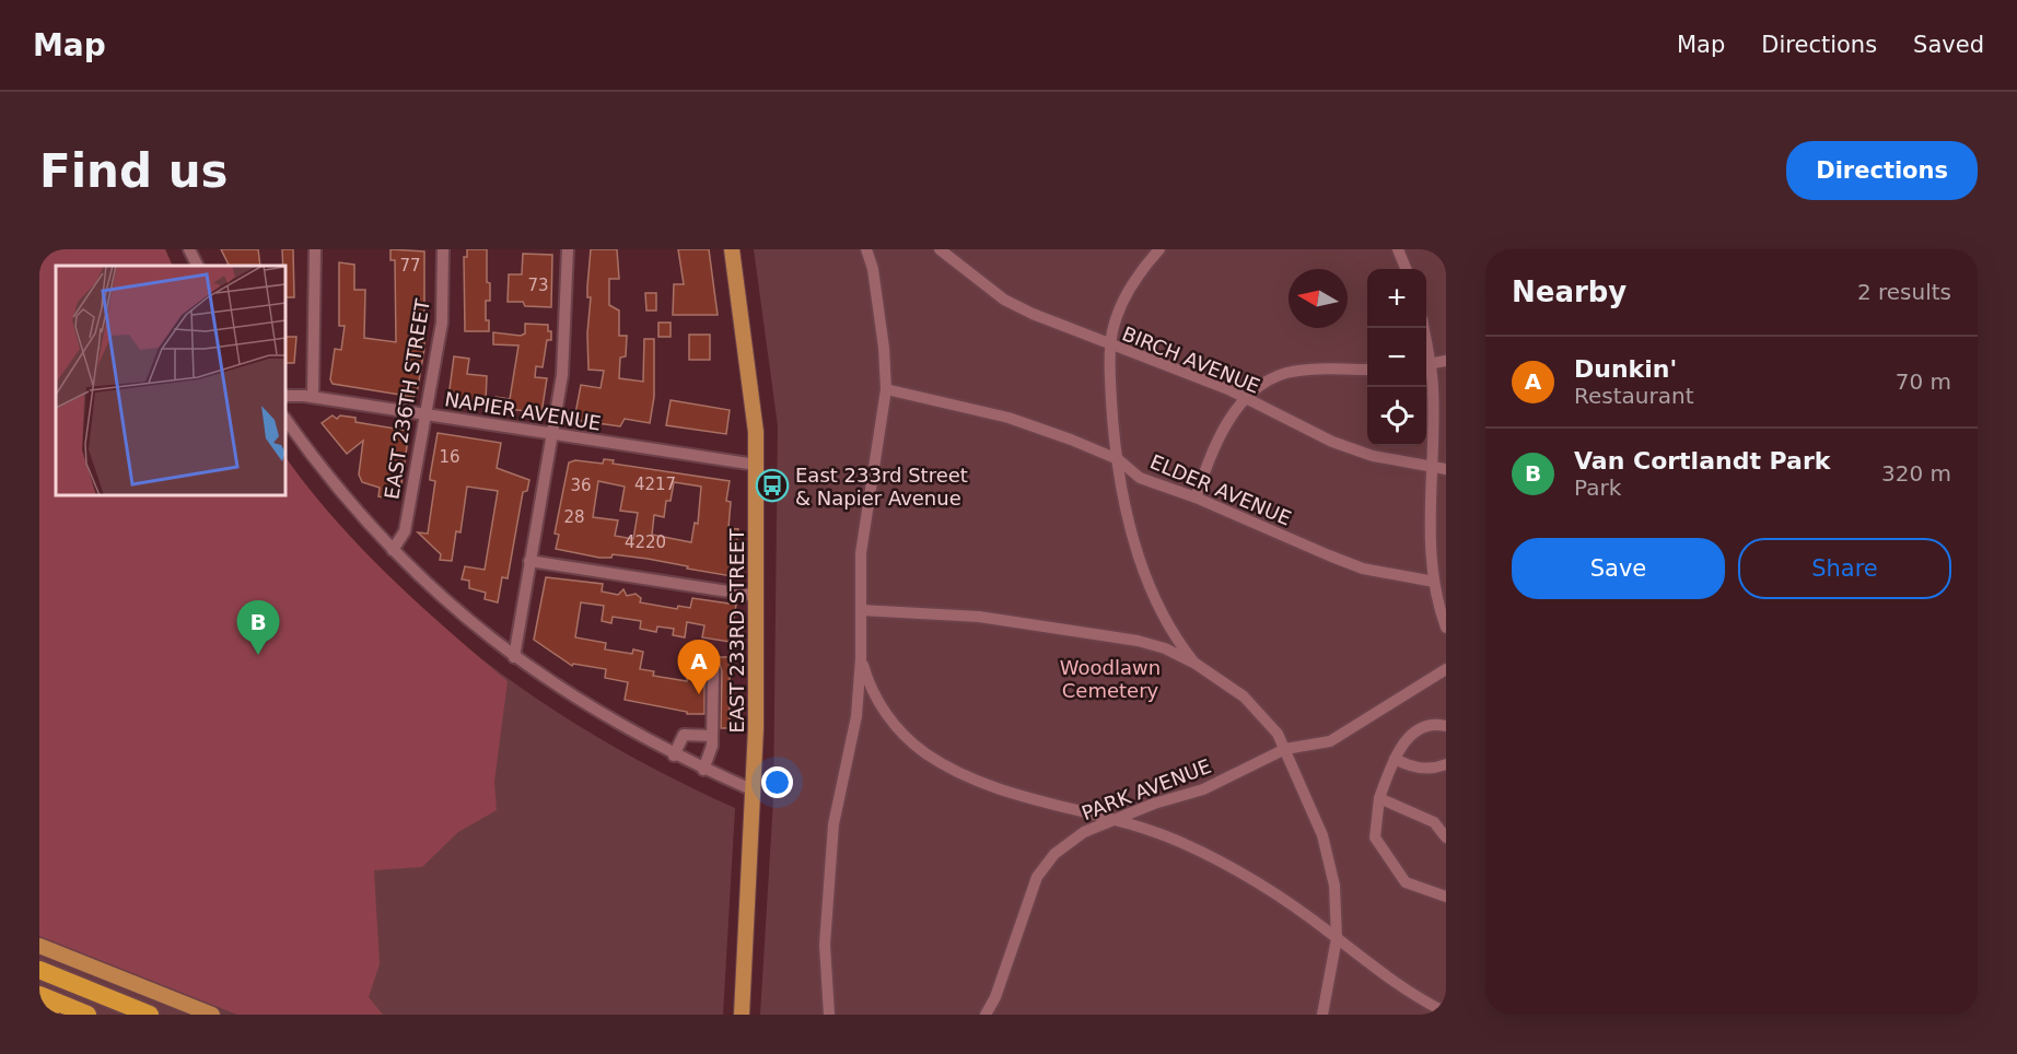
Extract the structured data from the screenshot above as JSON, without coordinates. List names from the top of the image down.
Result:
{
  "streets": {
    "main road": ["EAST 233RD STREET"],
    "street": [
      "BIRCH AVENUE",
      "EAST 236TH STREET",
      "NAPIER AVENUE",
      "ELDER AVENUE",
      "PARK AVENUE"
    ]
  },
  "crossings": [
    ["EAST 236TH STREET", "NAPIER AVENUE"],
    ["NAPIER AVENUE", "EAST 233RD STREET"]
  ],
  "parks": ["Woodlawn Cemetery"],
  "places": {
    "bus stop": ["East 233rd Street & Napier Avenue"]
  },
  "house_numbers": [
    "77",
    "73",
    "16",
    "4217",
    "36",
    "28",
    "4220"
  ],
  "north": "left",
  "page": {
    "header": "Map",
    "nav": ["Map", "Directions", "Saved"],
    "buttons": [
      "Directions",
      ["Save", "Share"]
    ],
    "title": "Find us",
    "heading": ["Nearby", "2 results"],
    "map_buttons": ["+", "−"],
    "list": [
      {
        "mark": "A",
        "name": "Dunkin'",
        "note": "Restaurant",
        "value": "70 m"
      },
      {
        "mark": "B",
        "name": "Van Cortlandt Park",
        "note": "Park",
        "value": "320 m"
      }
    ],
    "pins": ["B", "A"]
  }
}
